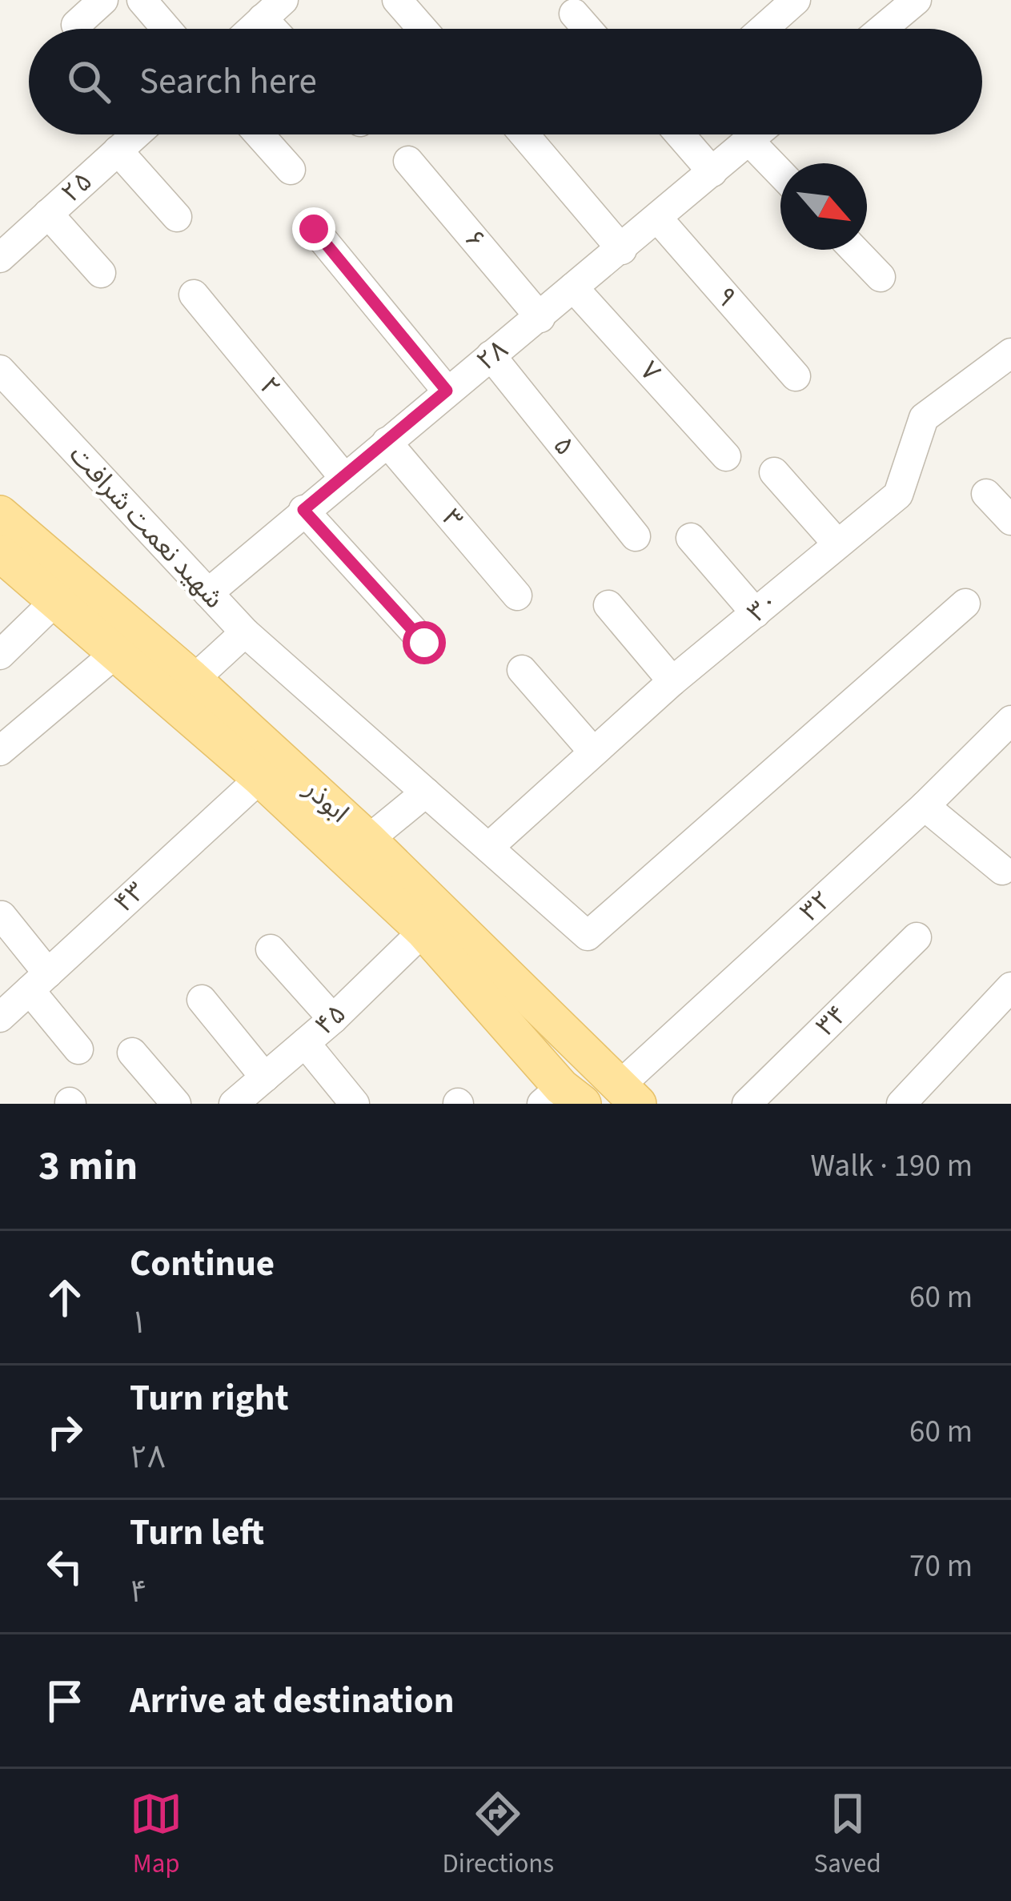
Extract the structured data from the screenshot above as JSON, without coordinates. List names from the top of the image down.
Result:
{
  "streets": {
    "main road": ["ابوذر"],
    "street": [
      "۲۵",
      "۶",
      "۹",
      "۲۸",
      "۷",
      "۲",
      "۵",
      "۳",
      "شهید نعمت شرافت",
      "۳۰",
      "۴۳",
      "۳۲",
      "۴۵",
      "۳۴"
    ]
  },
  "crossings": [
    ["۶", "۲۸"],
    ["۹", "۲۸"],
    ["۲۸", "۷"],
    ["۲۸", "۲"],
    ["۲۸", "۵"],
    ["۲۸", "۳"],
    ["۲۸", "شهید نعمت شرافت"],
    ["شهید نعمت شرافت", "ابوذر"],
    ["ابوذر", "۴۳"],
    ["ابوذر", "۳۲"],
    ["ابوذر", "۴۵"]
  ],
  "north": "bottom right",
  "page": {
    "search": "Search here",
    "heading": ["3 min", "Walk · 190 m"],
    "list": [
      ["Continue", "۱", "60 m"],
      ["Turn right", "۲۸", "60 m"],
      ["Turn left", "۴", "70 m"],
      "Arrive at destination"
    ],
    "nav": ["Map", "Directions", "Saved"]
  }
}
